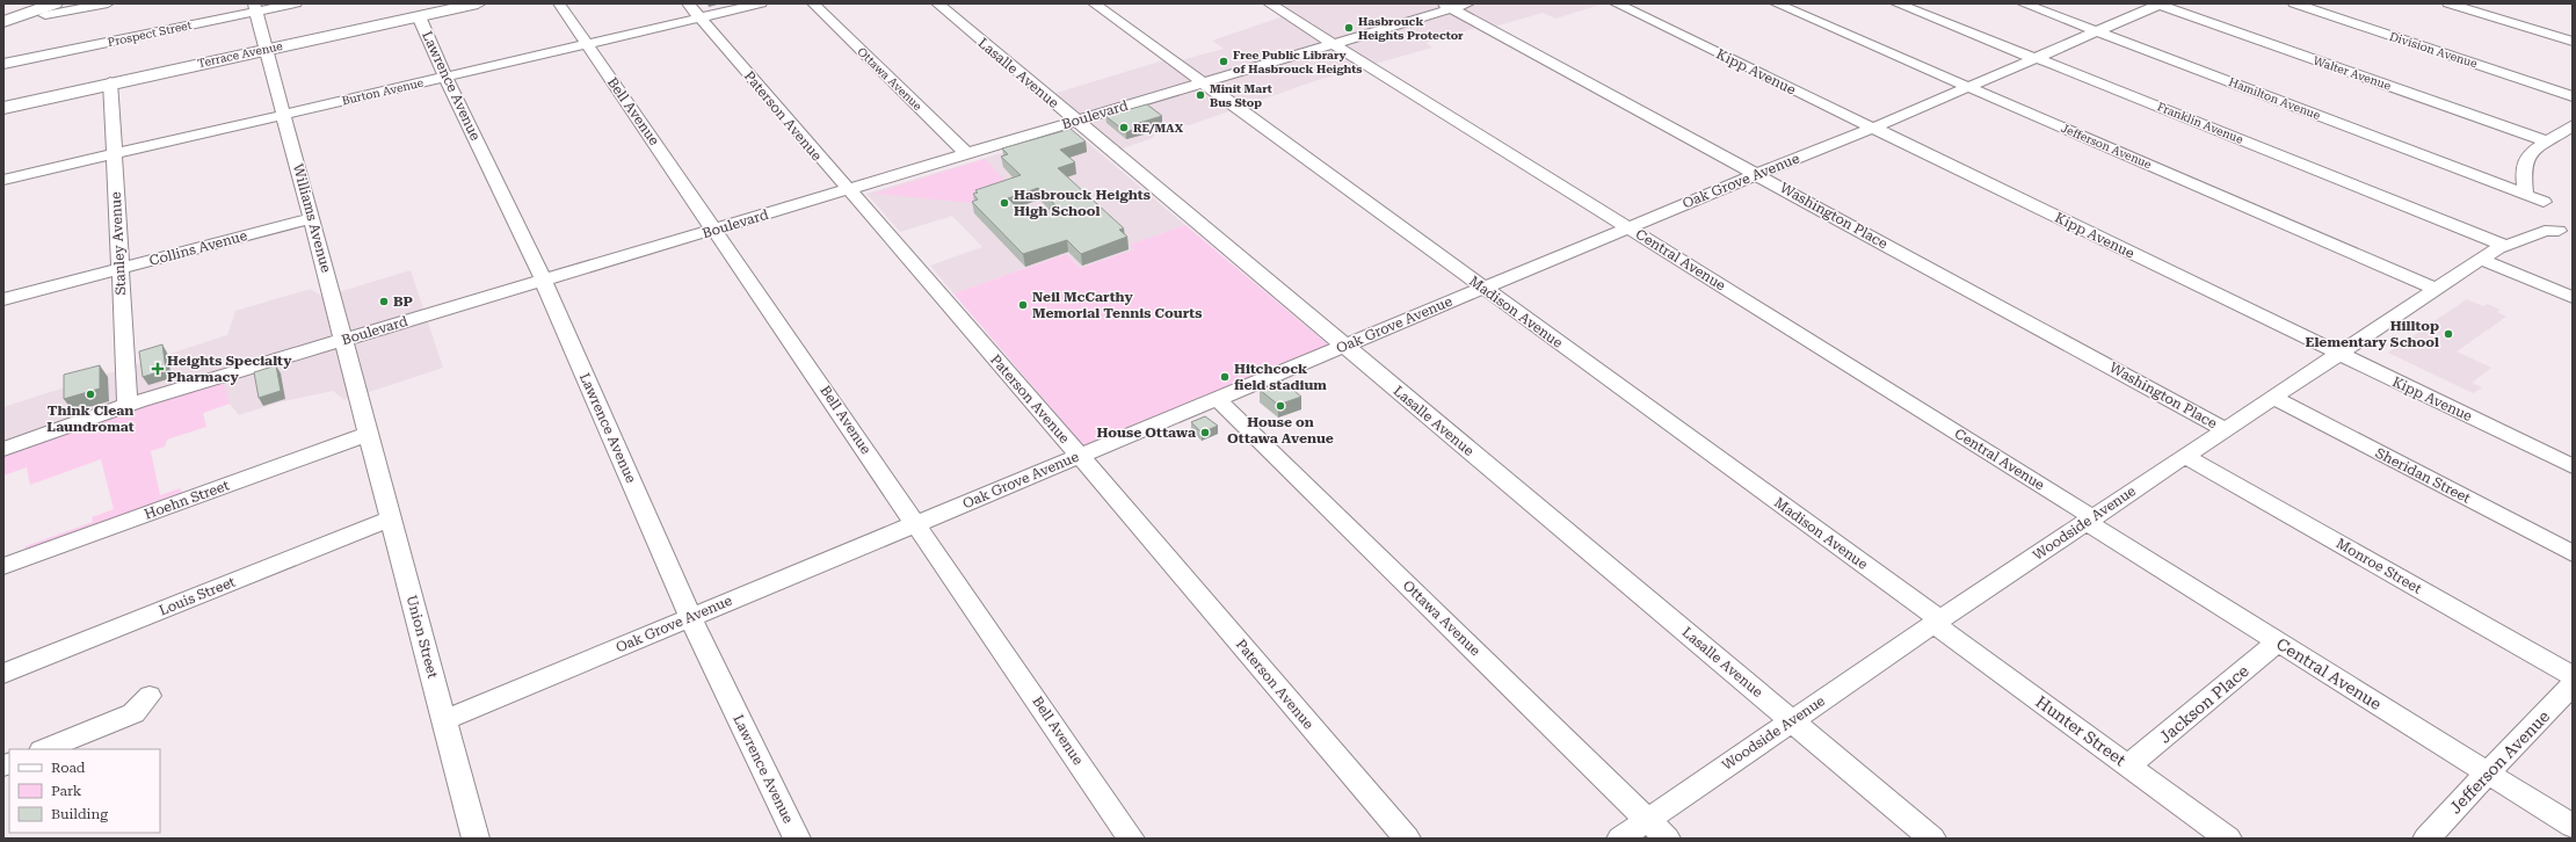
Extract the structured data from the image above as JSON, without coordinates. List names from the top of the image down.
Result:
{
  "streets": {
    "main road": ["Terrace Avenue"],
    "street": [
      "Prospect Street",
      "Division Avenue",
      "Kipp Avenue",
      "Lasalle Avenue",
      "Walter Avenue",
      "Ottawa Avenue",
      "Lawrence Avenue",
      "Burton Avenue",
      "Hamilton Avenue",
      "Bell Avenue",
      "Boulevard",
      "Paterson Avenue",
      "Franklin Avenue",
      "Jefferson Avenue",
      "Oak Grove Avenue",
      "Washington Place",
      "Williams Avenue",
      "Stanley Avenue",
      "Collins Avenue",
      "Central Avenue",
      "Madison Avenue",
      "Sheridan Street",
      "Hoehn Street",
      "Woodside Avenue",
      "Monroe Street",
      "Louis Street",
      "Union Street",
      "Jackson Place",
      "Hunter Street"
    ]
  },
  "crossings": [
    ["Prospect Street", "Williams Avenue"],
    ["Terrace Avenue", "Lawrence Avenue"],
    ["Terrace Avenue", "Williams Avenue"],
    ["Terrace Avenue", "Stanley Avenue"],
    ["Kipp Avenue", "Oak Grove Avenue"],
    ["Kipp Avenue", "Woodside Avenue"],
    ["Lasalle Avenue", "Boulevard"],
    ["Lasalle Avenue", "Oak Grove Avenue"],
    ["Lasalle Avenue", "Woodside Avenue"],
    ["Walter Avenue", "Oak Grove Avenue"],
    ["Ottawa Avenue", "Boulevard"],
    ["Ottawa Avenue", "Oak Grove Avenue"],
    ["Ottawa Avenue", "Woodside Avenue"],
    ["Lawrence Avenue", "Burton Avenue"],
    ["Lawrence Avenue", "Boulevard"],
    ["Lawrence Avenue", "Oak Grove Avenue"],
    ["Burton Avenue", "Bell Avenue"],
    ["Burton Avenue", "Paterson Avenue"],
    ["Burton Avenue", "Williams Avenue"],
    ["Burton Avenue", "Stanley Avenue"],
    ["Hamilton Avenue", "Oak Grove Avenue"],
    ["Bell Avenue", "Boulevard"],
    ["Bell Avenue", "Oak Grove Avenue"],
    ["Boulevard", "Paterson Avenue"],
    ["Boulevard", "Washington Place"],
    ["Boulevard", "Williams Avenue"],
    ["Boulevard", "Stanley Avenue"],
    ["Boulevard", "Central Avenue"],
    ["Boulevard", "Madison Avenue"],
    ["Paterson Avenue", "Oak Grove Avenue"],
    ["Franklin Avenue", "Oak Grove Avenue"],
    ["Franklin Avenue", "Woodside Avenue"],
    ["Jefferson Avenue", "Oak Grove Avenue"],
    ["Jefferson Avenue", "Central Avenue"],
    ["Jefferson Avenue", "Woodside Avenue"],
    ["Oak Grove Avenue", "Washington Place"],
    ["Oak Grove Avenue", "Central Avenue"],
    ["Oak Grove Avenue", "Madison Avenue"],
    ["Oak Grove Avenue", "Union Street"],
    ["Washington Place", "Woodside Avenue"],
    ["Williams Avenue", "Collins Avenue"],
    ["Williams Avenue", "Hoehn Street"],
    ["Williams Avenue", "Union Street"],
    ["Stanley Avenue", "Collins Avenue"],
    ["Central Avenue", "Woodside Avenue"],
    ["Central Avenue", "Jackson Place"],
    ["Madison Avenue", "Woodside Avenue"],
    ["Madison Avenue", "Hunter Street"],
    ["Sheridan Street", "Woodside Avenue"],
    ["Hoehn Street", "Union Street"],
    ["Woodside Avenue", "Monroe Street"],
    ["Woodside Avenue", "Hunter Street"],
    ["Louis Street", "Union Street"],
    ["Jackson Place", "Hunter Street"]
  ],
  "places": {
    "other": [
      "Hasbrouck Heights Protector",
      "Free Public Library of Hasbrouck Heights",
      "Minit Mart Bus Stop",
      "RE/MAX",
      "Hasbrouck Heights High School",
      "BP",
      "Neil McCarthy Memorial Tennis Courts",
      "Hilltop Elementary School",
      "Hitchcock field stadium",
      "Think Clean Laundromat",
      "House on Ottawa Avenue",
      "House Ottawa"
    ],
    "health": ["Heights Specialty Pharmacy"]
  },
  "legend": ["Road", "Park", "Building"]
}
